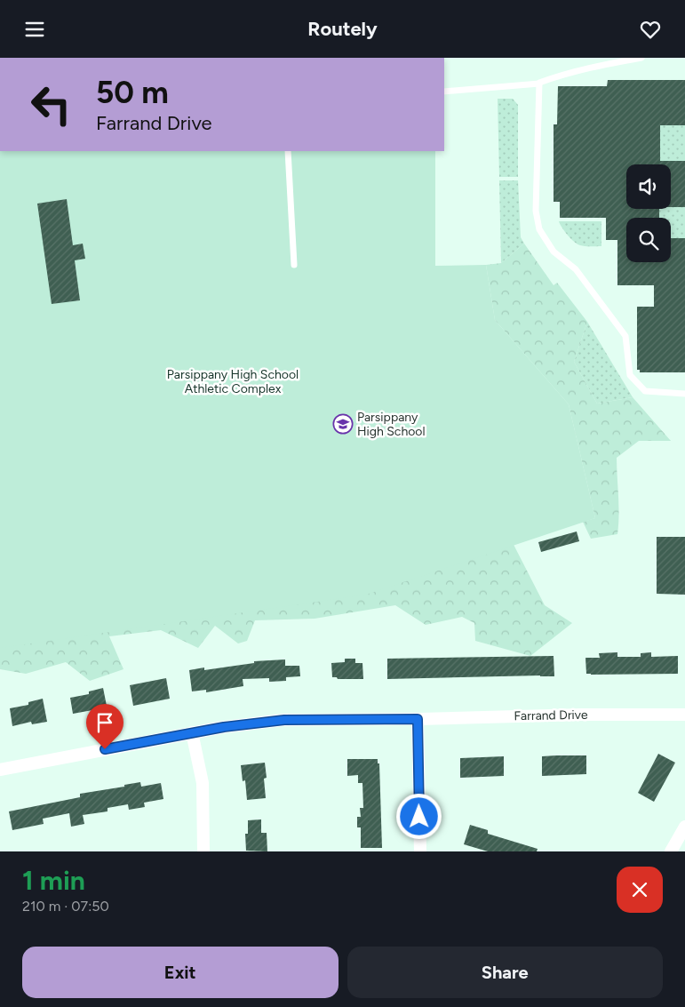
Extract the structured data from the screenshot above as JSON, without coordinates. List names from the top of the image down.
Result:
{
  "streets": {
    "street": ["Farrand Drive"]
  },
  "parks": ["Parsippany High School Athletic Complex"],
  "places": {
    "school or university": ["Parsippany High School"]
  },
  "page": {
    "header": "Routely",
    "turn": ["50 m", "Farrand Drive"],
    "heading": ["1 min", "210 m · 07:50"],
    "buttons": ["Exit", "Share"]
  }
}
